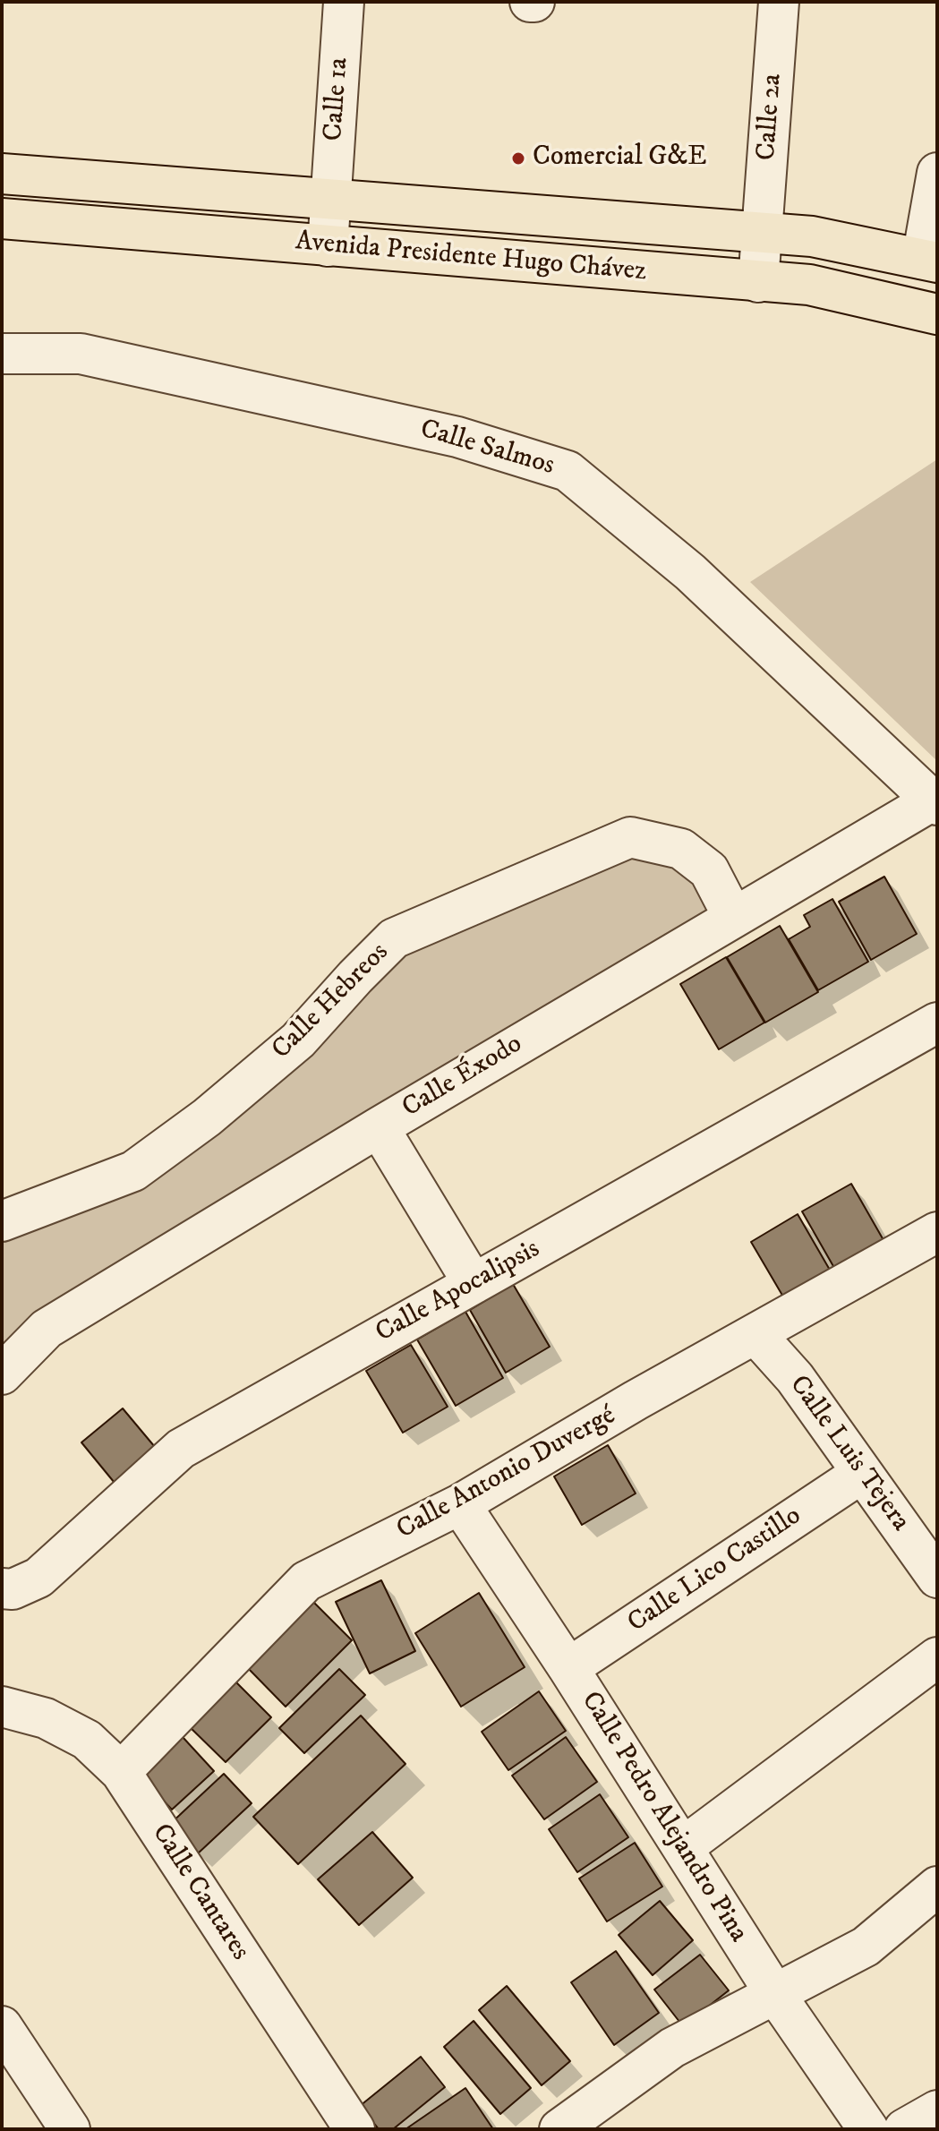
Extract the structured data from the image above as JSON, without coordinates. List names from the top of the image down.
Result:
{
  "streets": {
    "main road": ["Avenida Presidente Hugo Chávez"],
    "street": [
      "Calle 1a",
      "Calle 2a",
      "Calle Salmos",
      "Calle Hebreos",
      "Calle Éxodo",
      "Calle Apocalipsis",
      "Calle Luis Tejera",
      "Calle Antonio Duvergé",
      "Calle Lico Castillo",
      "Calle Pedro Alejandro Pina",
      "Calle Cantares"
    ]
  },
  "crossings": [
    ["Calle 1a", "Avenida Presidente Hugo Chávez"],
    ["Calle 2a", "Avenida Presidente Hugo Chávez"],
    ["Calle Salmos", "Calle Éxodo"],
    ["Calle Hebreos", "Calle Éxodo"],
    ["Calle Luis Tejera", "Calle Antonio Duvergé"],
    ["Calle Luis Tejera", "Calle Lico Castillo"],
    ["Calle Antonio Duvergé", "Calle Pedro Alejandro Pina"],
    ["Calle Antonio Duvergé", "Calle Cantares"],
    ["Calle Lico Castillo", "Calle Pedro Alejandro Pina"]
  ],
  "places": ["Comercial G&E"]
}
